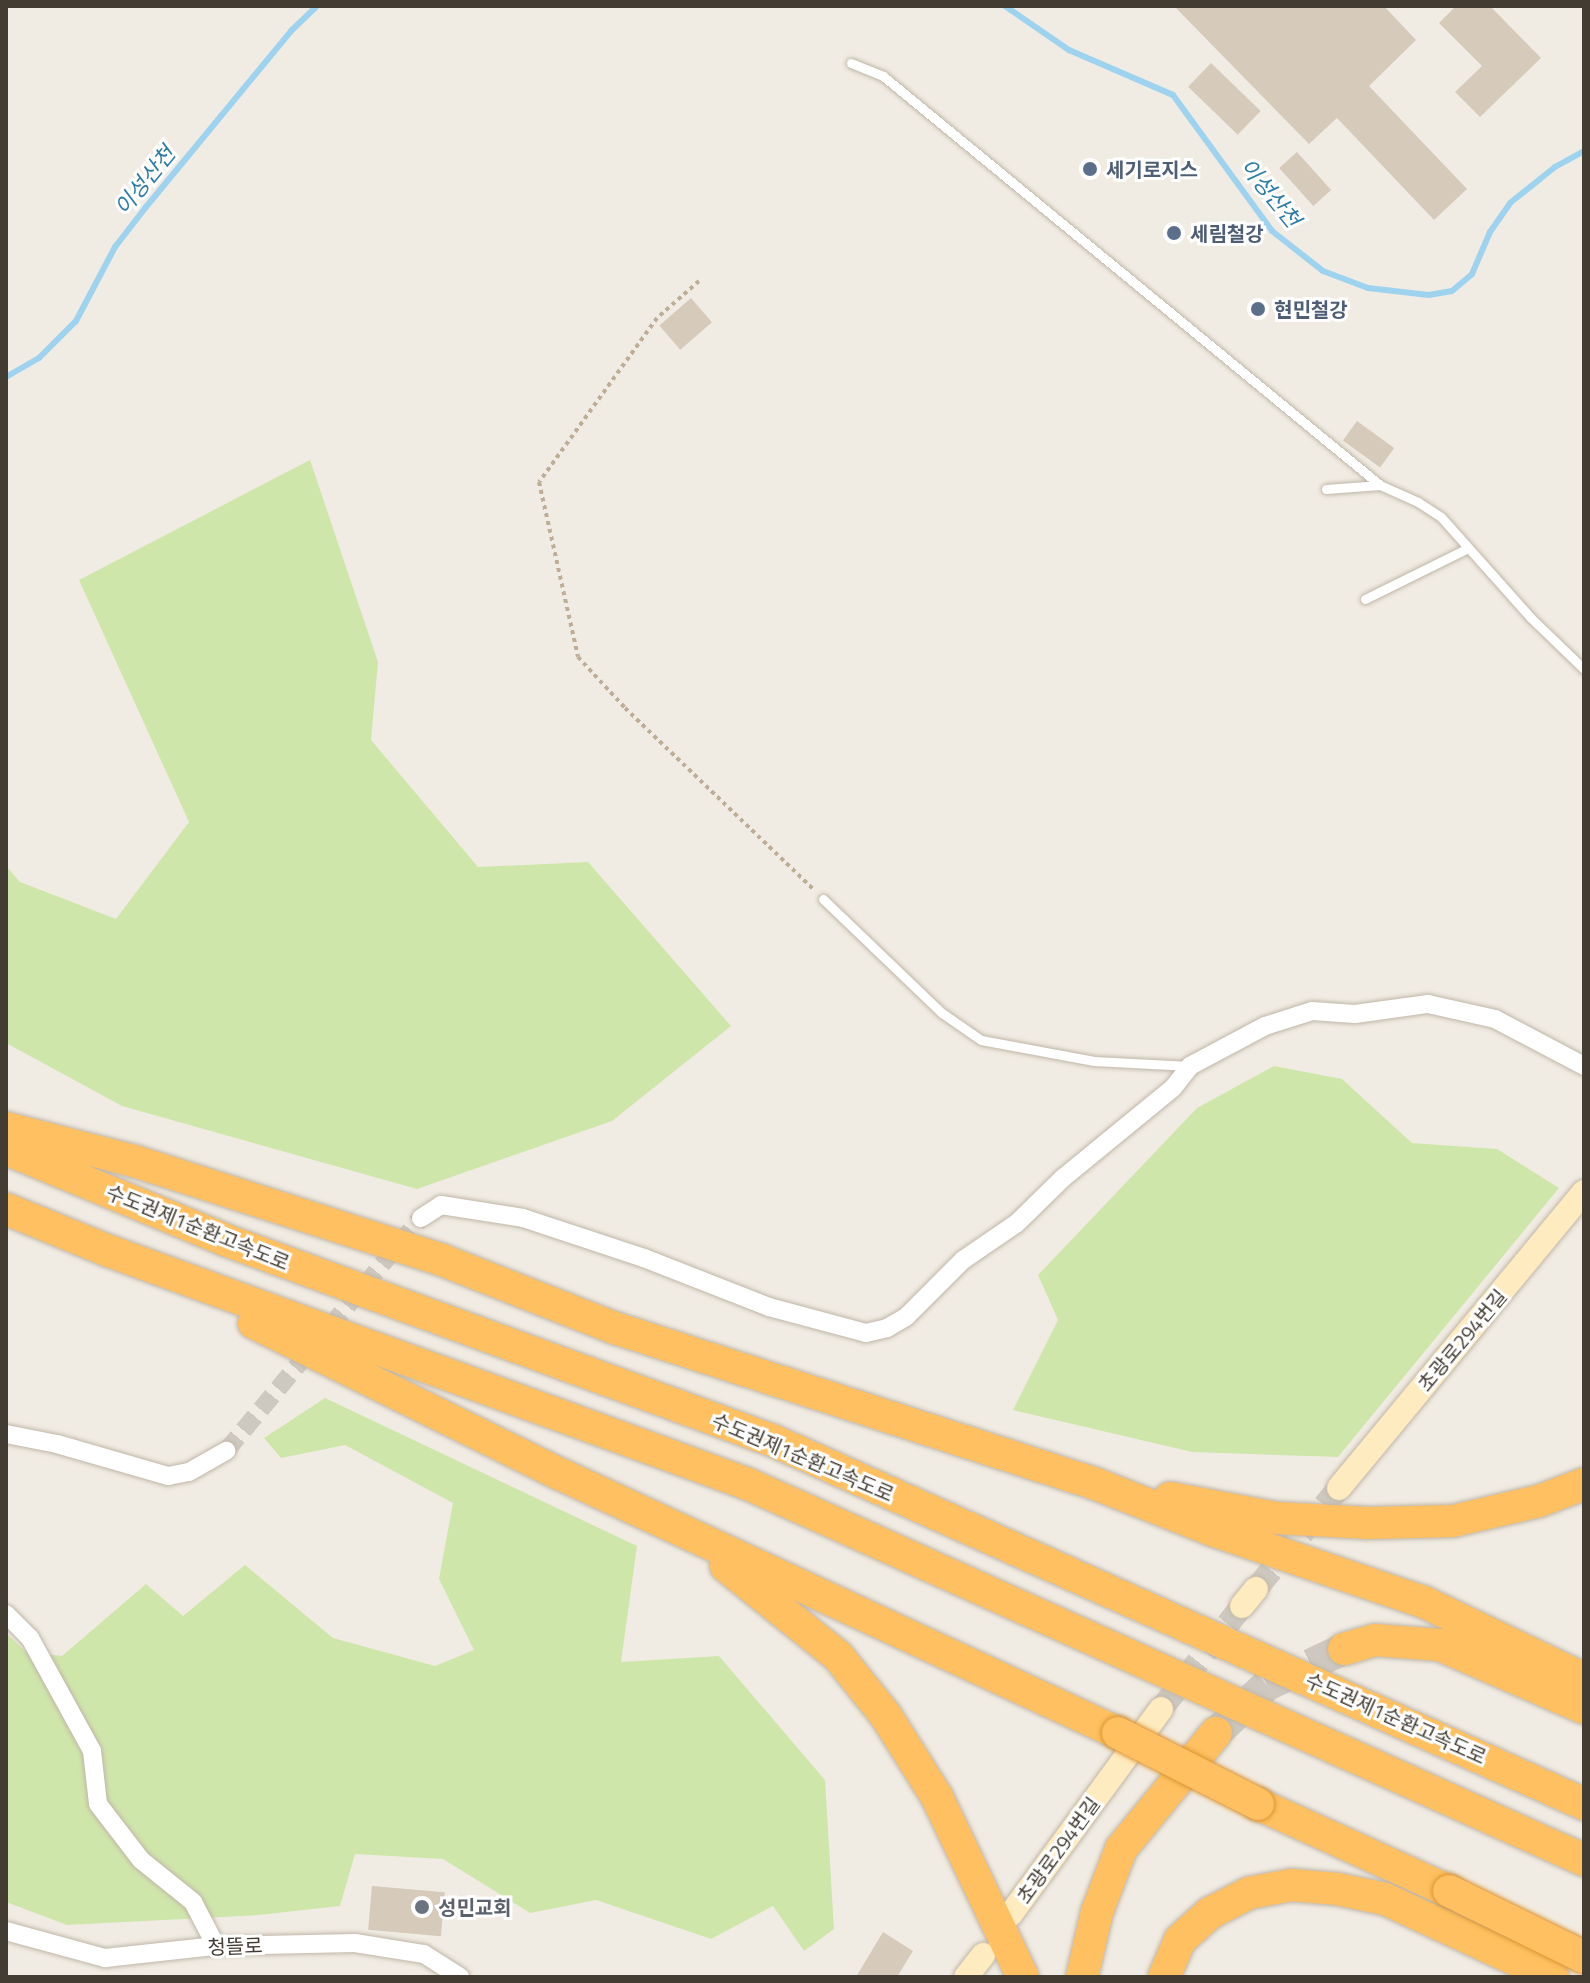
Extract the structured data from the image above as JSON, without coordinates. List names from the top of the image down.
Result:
{
  "streets": {
    "highway": ["수도권제1순환고속도로"],
    "street": ["초광로294번길", "청뜰로"]
  },
  "water": ["이성산천"],
  "places": [
    "세기로지스",
    "세림철강",
    "현민철강",
    "성민교회"
  ]
}
